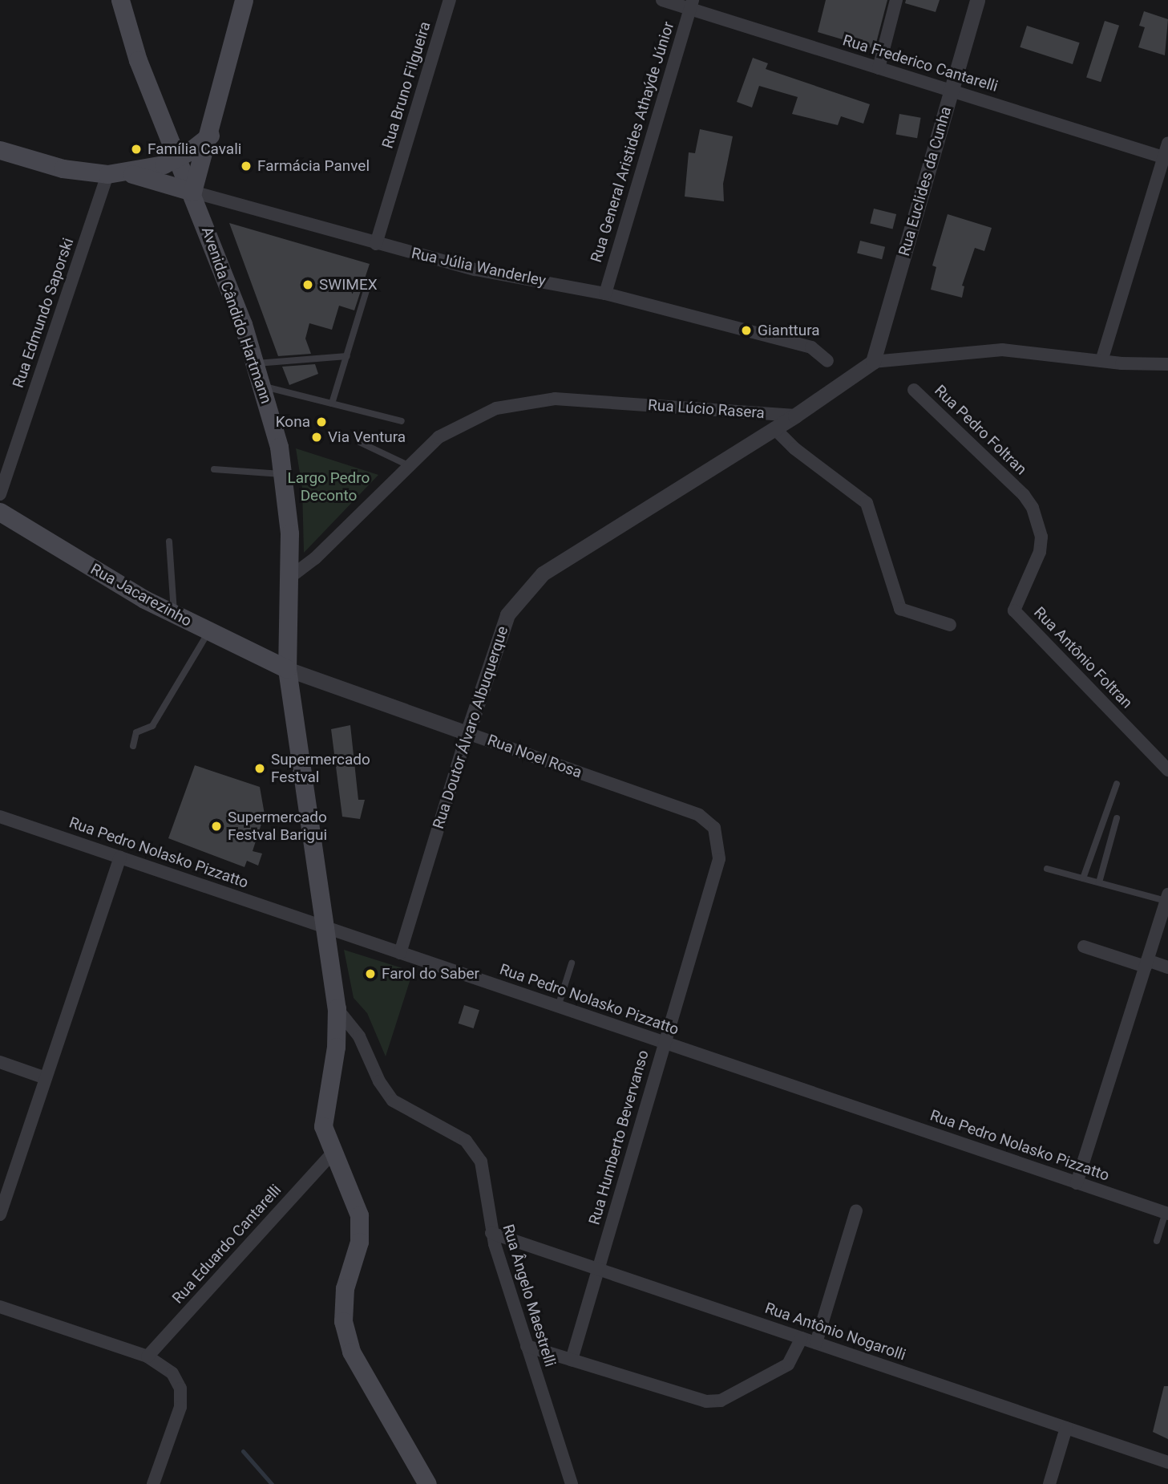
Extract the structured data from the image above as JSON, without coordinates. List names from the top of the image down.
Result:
{
  "streets": {
    "main road": ["Rua Júlia Wanderley", "Avenida Cândido Hartmann", "Rua Jacarezinho"],
    "street": [
      "Rua Frederico Cantarelli",
      "Rua Bruno Filgueira",
      "Rua General Aristides Athaýde Júnior",
      "Rua Euclides da Cunha",
      "Rua Edmundo Saporski",
      "Rua Lúcio Rasera",
      "Rua Pedro Foltran",
      "Rua Antônio Foltran",
      "Rua Doutor Álvaro Albuquerque",
      "Rua Noel Rosa",
      "Rua Pedro Nolasko Pizzatto",
      "Rua Humberto Bevervanso",
      "Rua Eduardo Cantarelli",
      "Rua Ângelo Maestrelli",
      "Rua Antônio Nogarolli"
    ]
  },
  "crossings": [
    ["Rua Frederico Cantarelli", "Rua General Aristides Athaýde Júnior"],
    ["Rua Frederico Cantarelli", "Rua Euclides da Cunha"],
    ["Rua Bruno Filgueira", "Rua Júlia Wanderley"],
    ["Rua General Aristides Athaýde Júnior", "Rua Júlia Wanderley"],
    ["Rua Júlia Wanderley", "Rua Edmundo Saporski"],
    ["Rua Júlia Wanderley", "Avenida Cândido Hartmann"],
    ["Avenida Cândido Hartmann", "Rua Lúcio Rasera"],
    ["Avenida Cândido Hartmann", "Rua Jacarezinho"],
    ["Avenida Cândido Hartmann", "Rua Noel Rosa"],
    ["Avenida Cândido Hartmann", "Rua Pedro Nolasko Pizzatto"],
    ["Avenida Cândido Hartmann", "Rua Eduardo Cantarelli"],
    ["Avenida Cândido Hartmann", "Rua Ângelo Maestrelli"],
    ["Rua Lúcio Rasera", "Rua Doutor Álvaro Albuquerque"],
    ["Rua Pedro Foltran", "Rua Antônio Foltran"],
    ["Rua Jacarezinho", "Rua Noel Rosa"],
    ["Rua Doutor Álvaro Albuquerque", "Rua Noel Rosa"],
    ["Rua Doutor Álvaro Albuquerque", "Rua Pedro Nolasko Pizzatto"],
    ["Rua Noel Rosa", "Rua Humberto Bevervanso"],
    ["Rua Pedro Nolasko Pizzatto", "Rua Humberto Bevervanso"],
    ["Rua Humberto Bevervanso", "Rua Antônio Nogarolli"],
    ["Rua Ângelo Maestrelli", "Rua Antônio Nogarolli"]
  ],
  "parks": ["Largo Pedro Deconto"],
  "places": [
    "Família Cavali",
    "Farmácia Panvel",
    "SWIMEX",
    "Gianttura",
    "Kona",
    "Via Ventura",
    "Supermercado Festval",
    "Supermercado Festval Barigui",
    "Farol do Saber"
  ]
}
